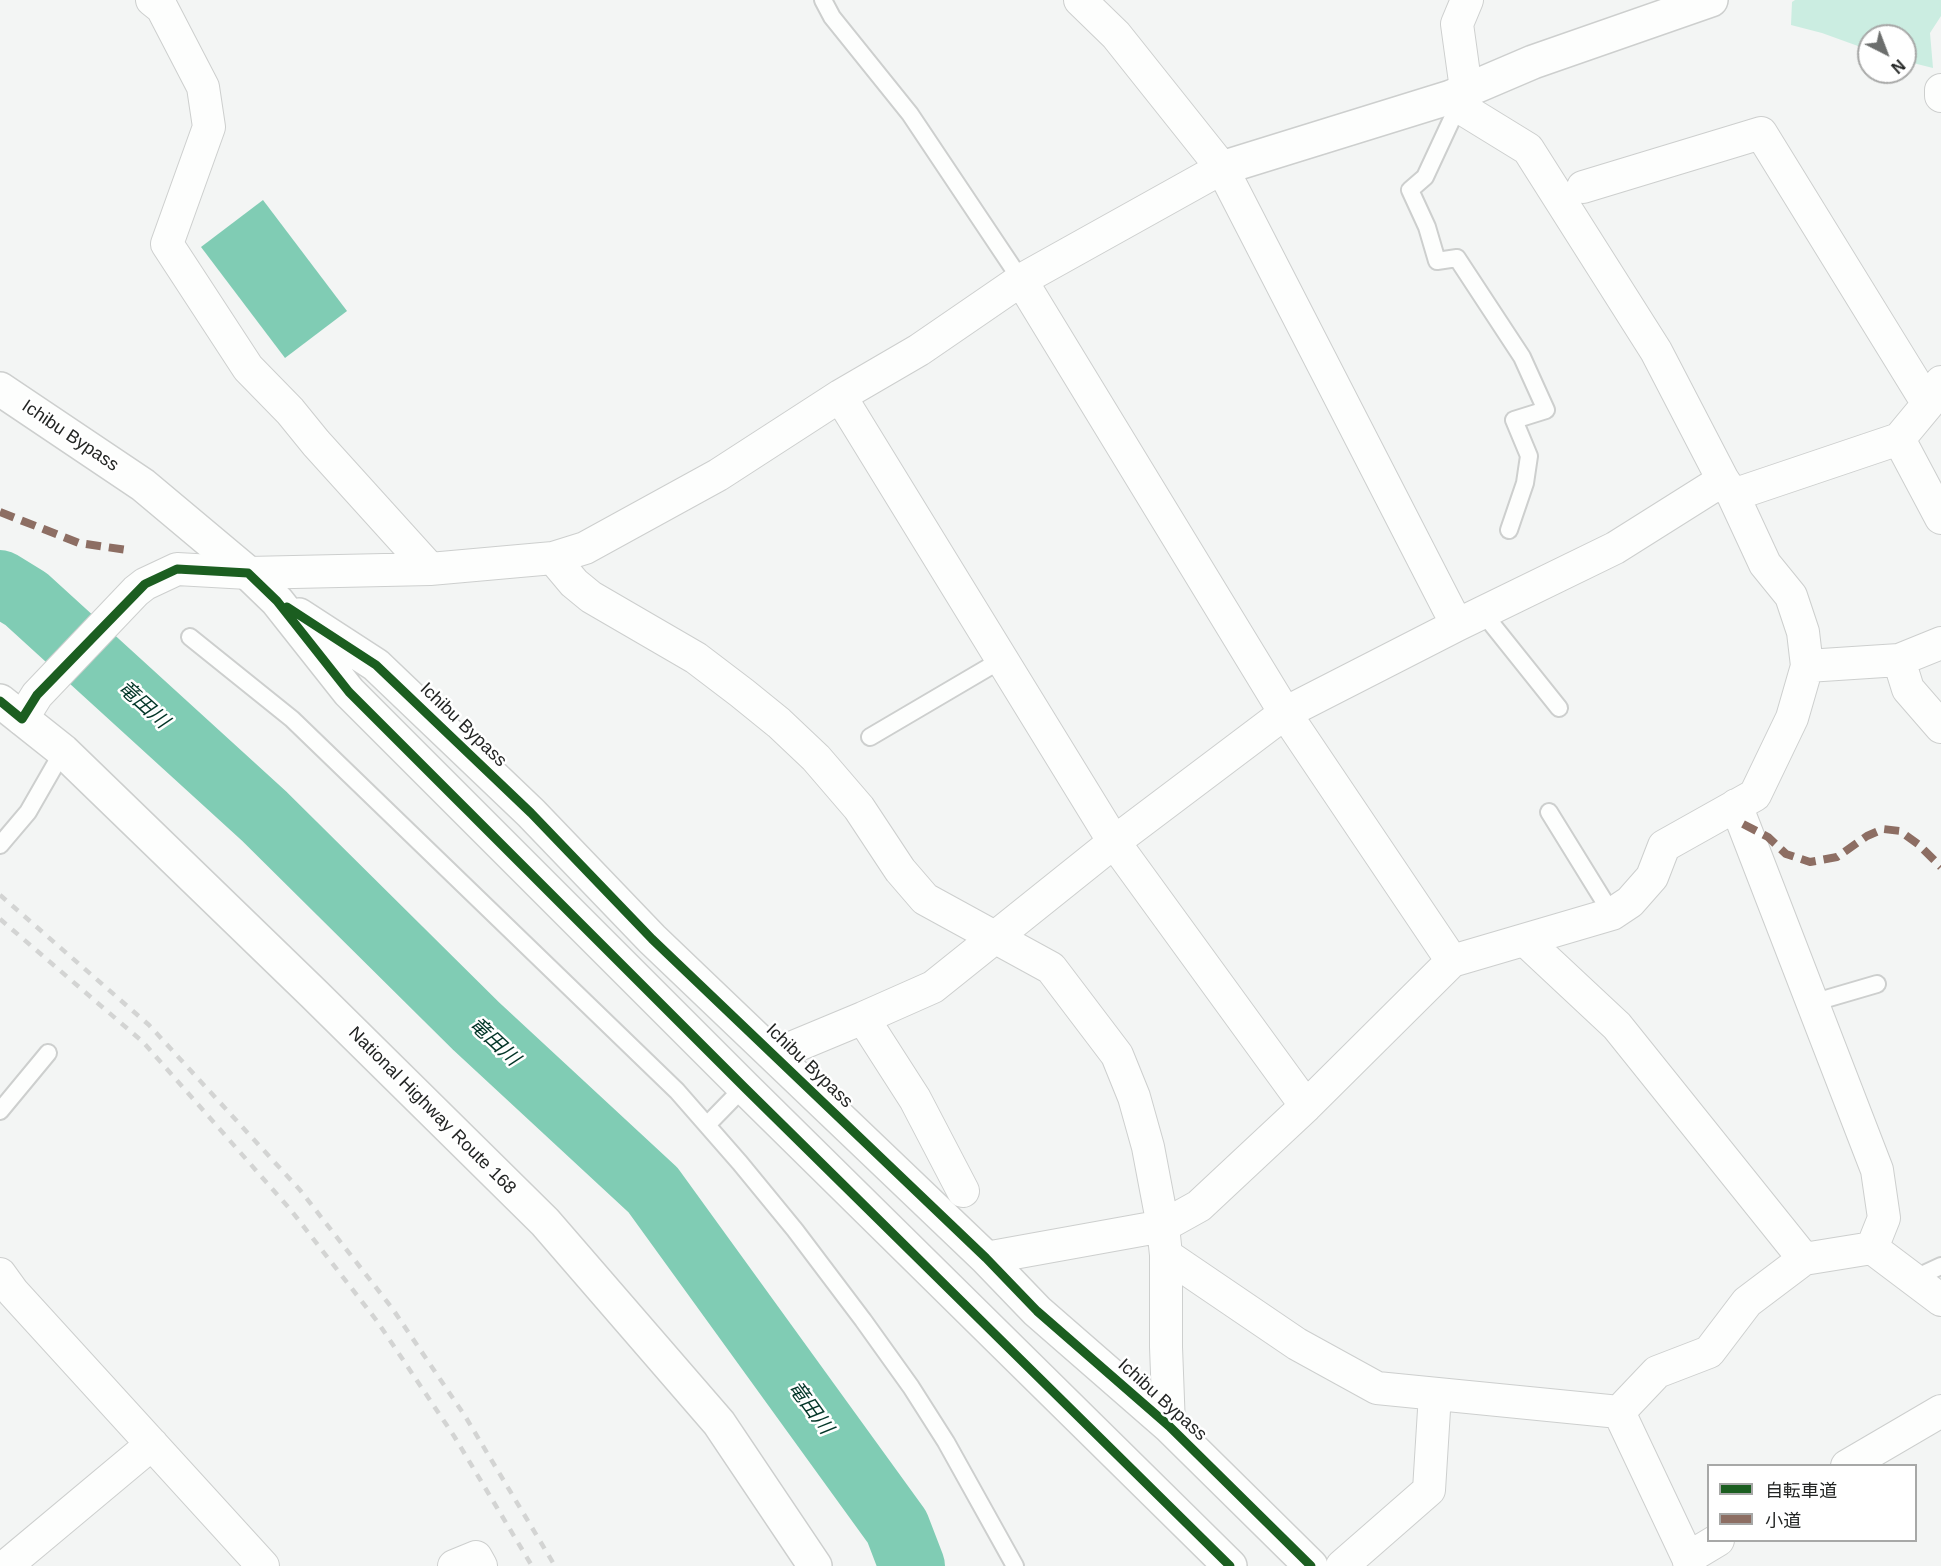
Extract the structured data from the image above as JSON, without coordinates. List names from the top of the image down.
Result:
{
  "streets": {
    "main road": ["Ichibu Bypass", "National Highway Route 168"]
  },
  "water": ["竜田川"],
  "legend": ["自転車道", "小道"],
  "north": "bottom right"
}
